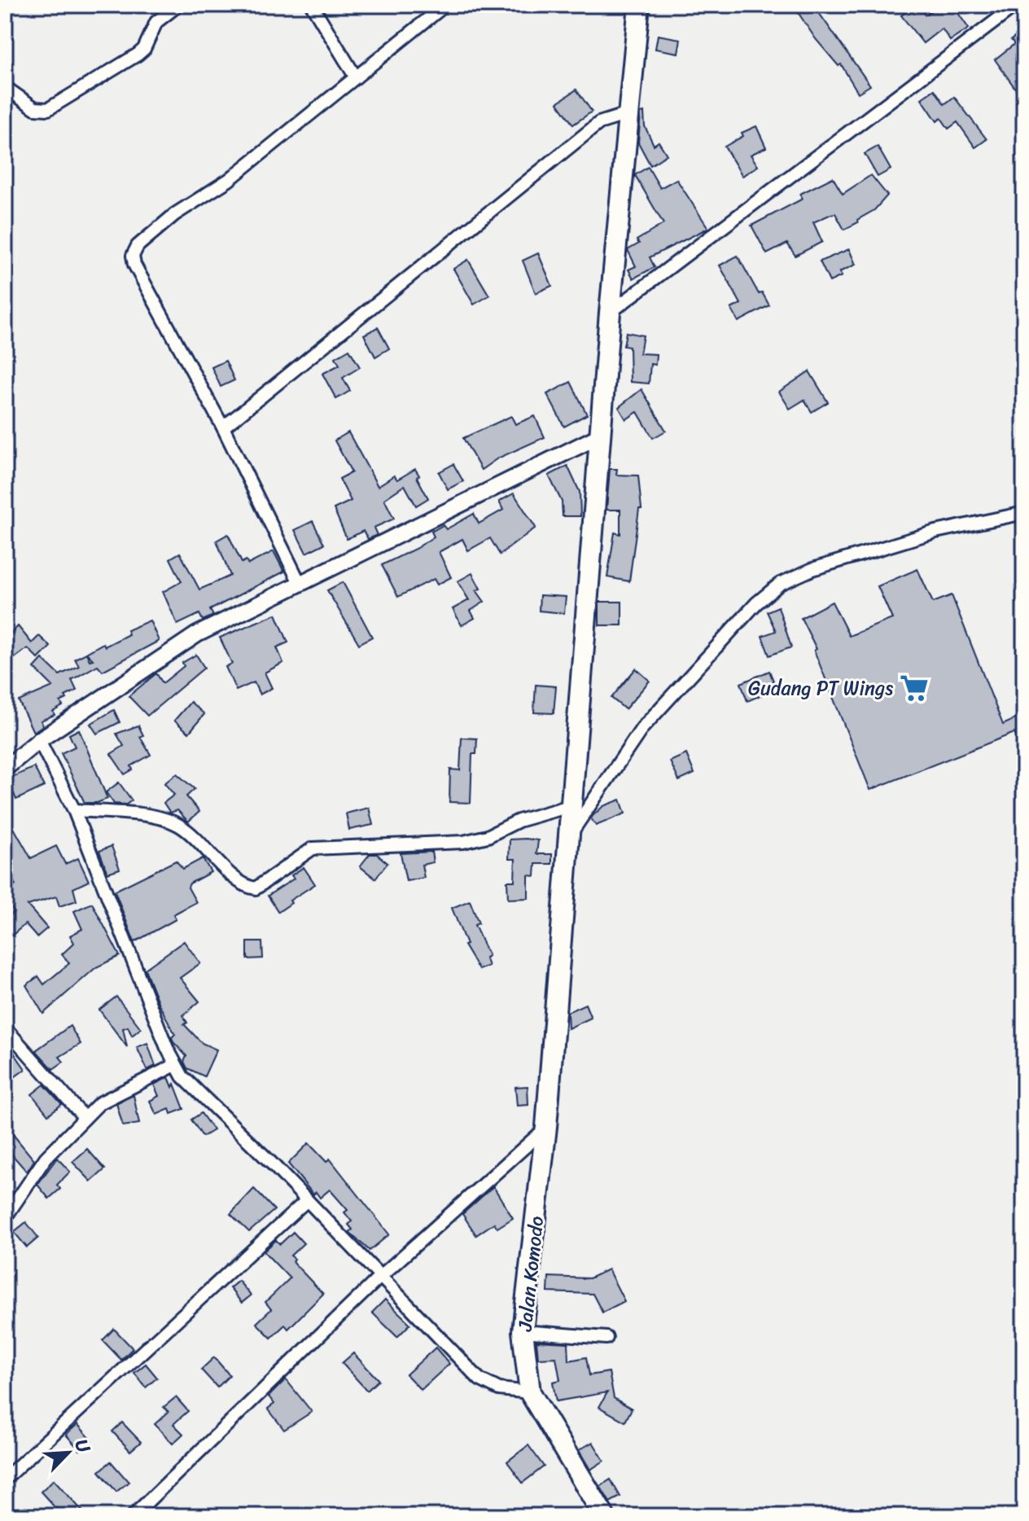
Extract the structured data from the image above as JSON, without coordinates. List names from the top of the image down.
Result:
{
  "streets": {
    "highway": ["Jalan Komodo"]
  },
  "places": {
    "supermarket": ["Gudang PT Wings"]
  },
  "north": "top right"
}
